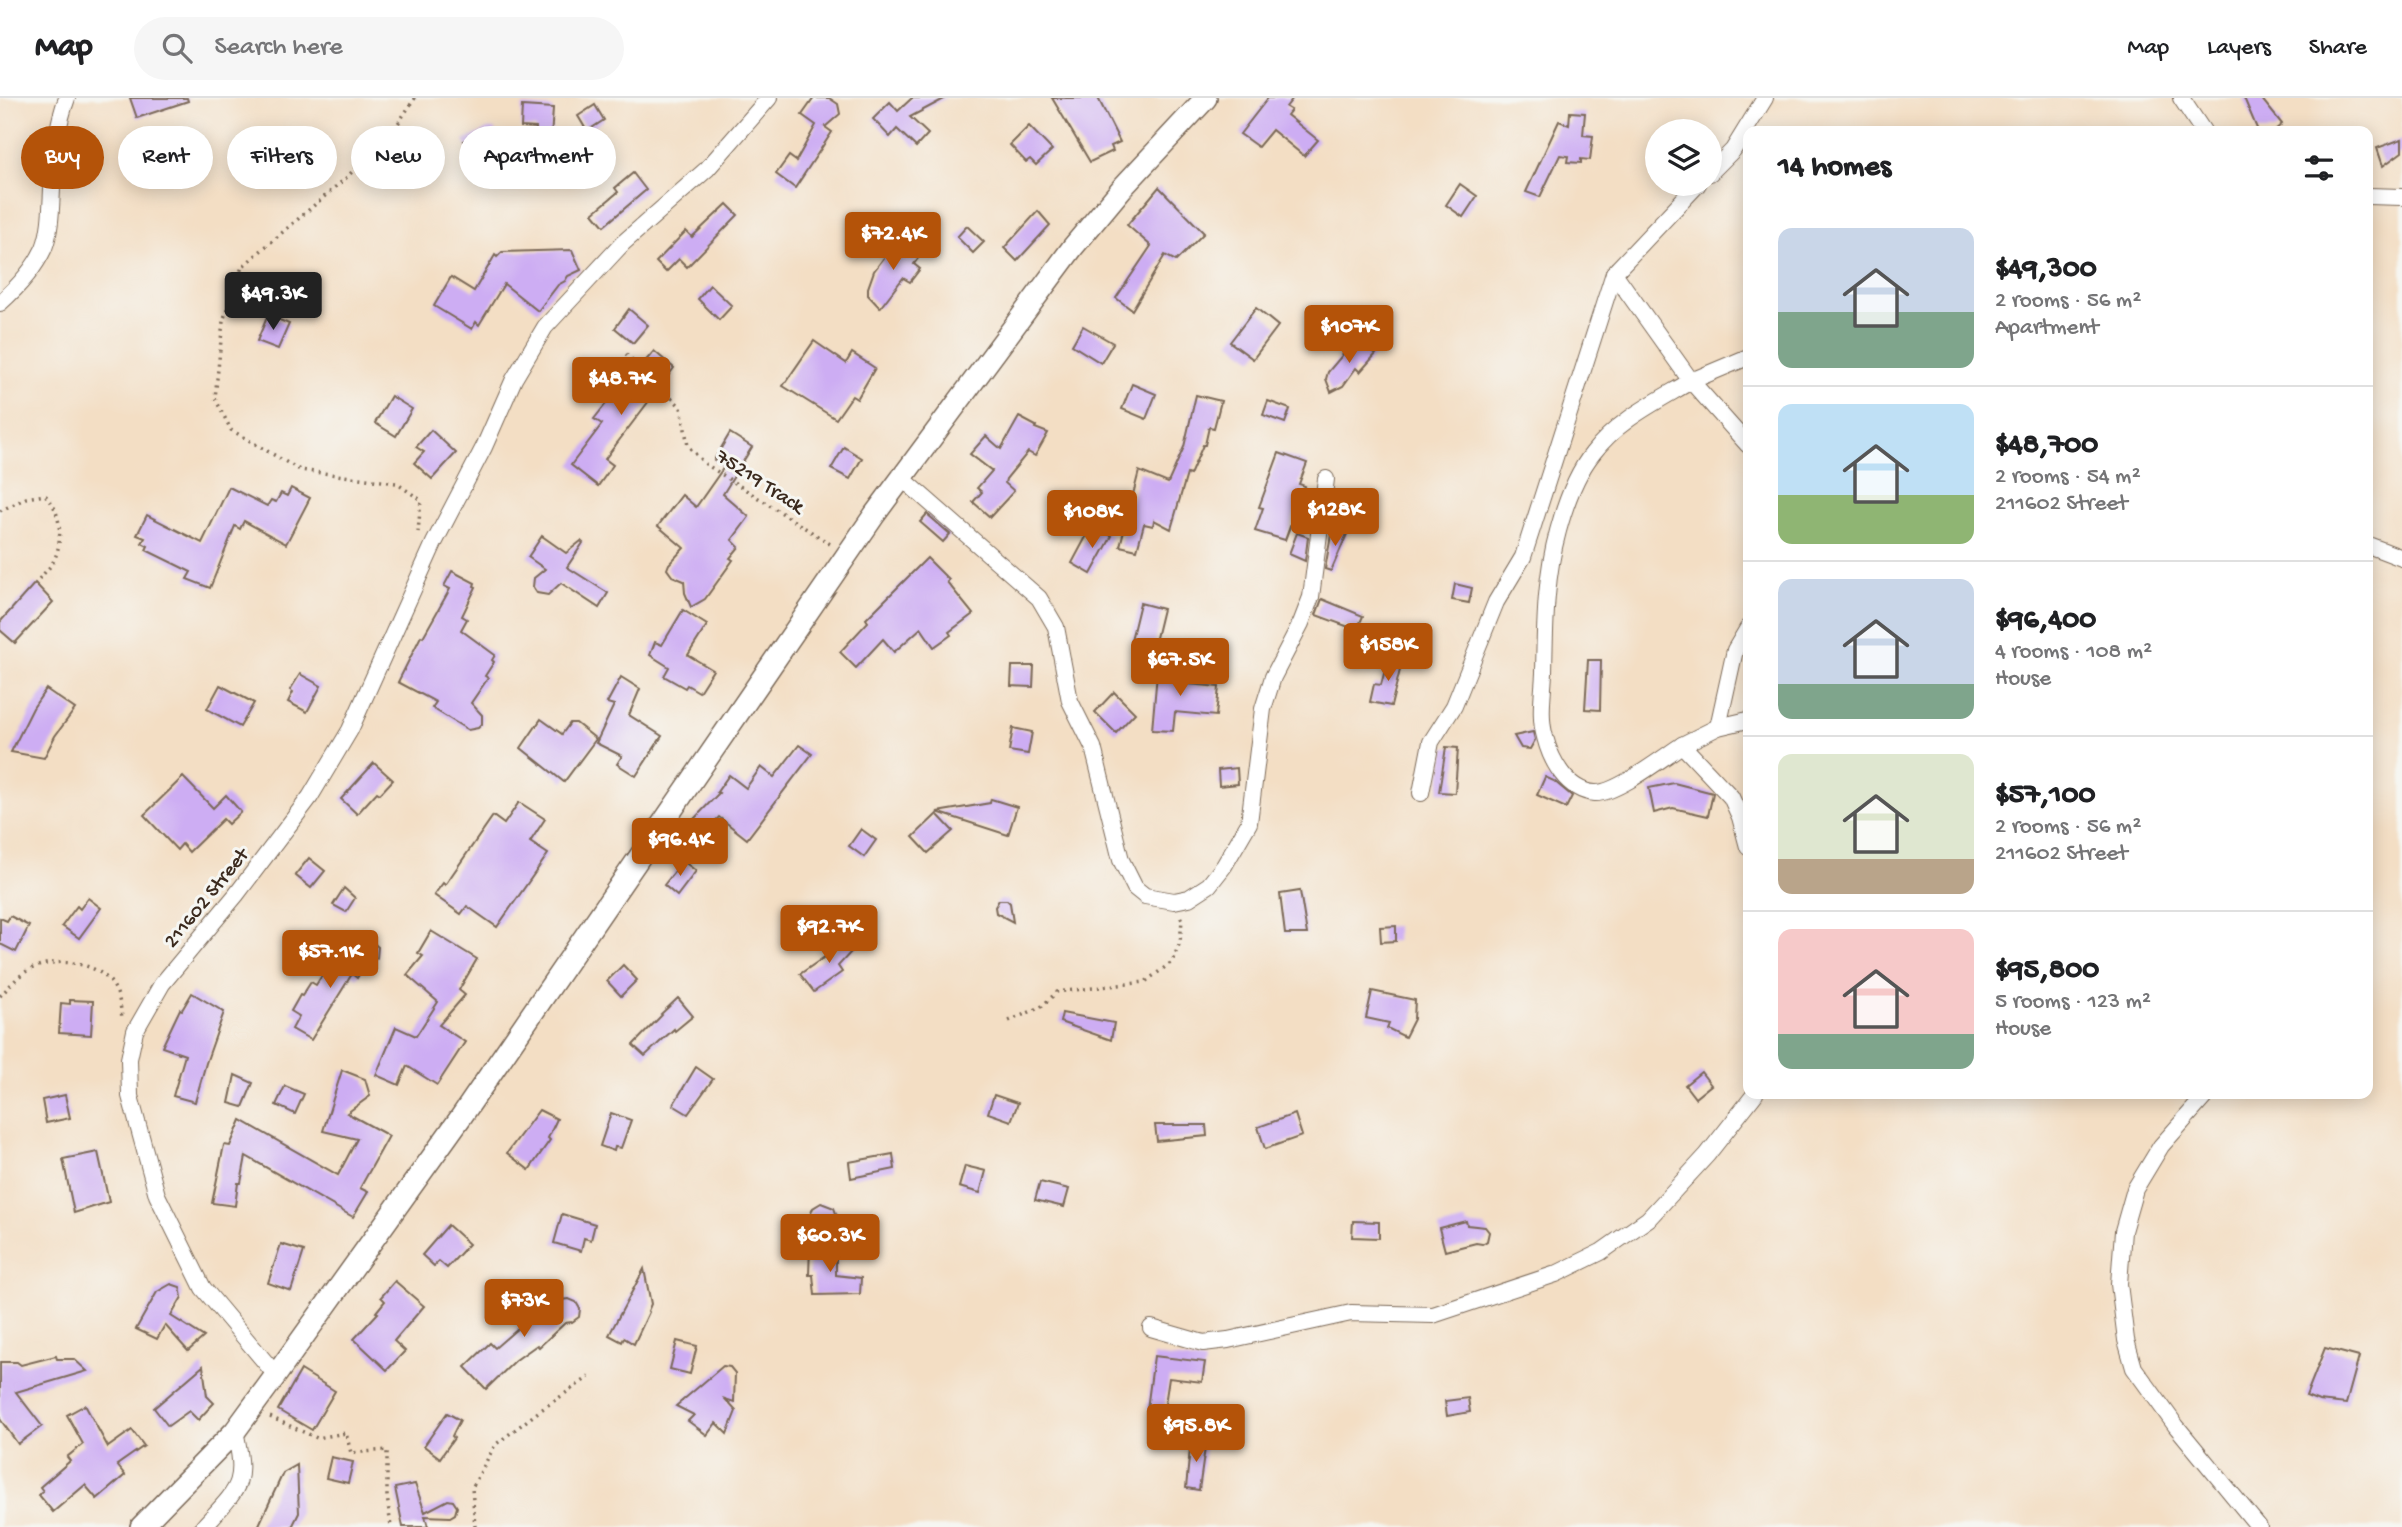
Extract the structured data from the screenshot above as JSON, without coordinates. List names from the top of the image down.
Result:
{
  "streets": {
    "street": ["211602 Street"],
    "path": ["75219 Track"]
  },
  "page": {
    "header": "Map",
    "search": "Search here",
    "nav": ["Map", "Layers", "Share"],
    "chip": [
      "Buy",
      "Rent",
      "Filters",
      "New",
      "Apartment"
    ],
    "heading": "14 homes",
    "list": [
      {
        "name": "$49,300",
        "note": "2 rooms · 56 m² · Apartment"
      },
      {
        "name": "$48,700",
        "note": "2 rooms · 54 m² · 211602 Street"
      },
      {
        "name": "$96,400",
        "note": "4 rooms · 108 m² · House"
      },
      {
        "name": "$57,100",
        "note": "2 rooms · 56 m² · 211602 Street"
      },
      {
        "name": "$95,800",
        "note": "5 rooms · 123 m² · House"
      }
    ],
    "price": [
      "$72.4K",
      "$49.3K",
      "$107K",
      "$48.7K",
      "$128K",
      "$108K",
      "$158K",
      "$67.5K",
      "$96.4K",
      "$92.7K",
      "$57.1K",
      "$60.3K",
      "$73K",
      "$95.8K"
    ]
  }
}
